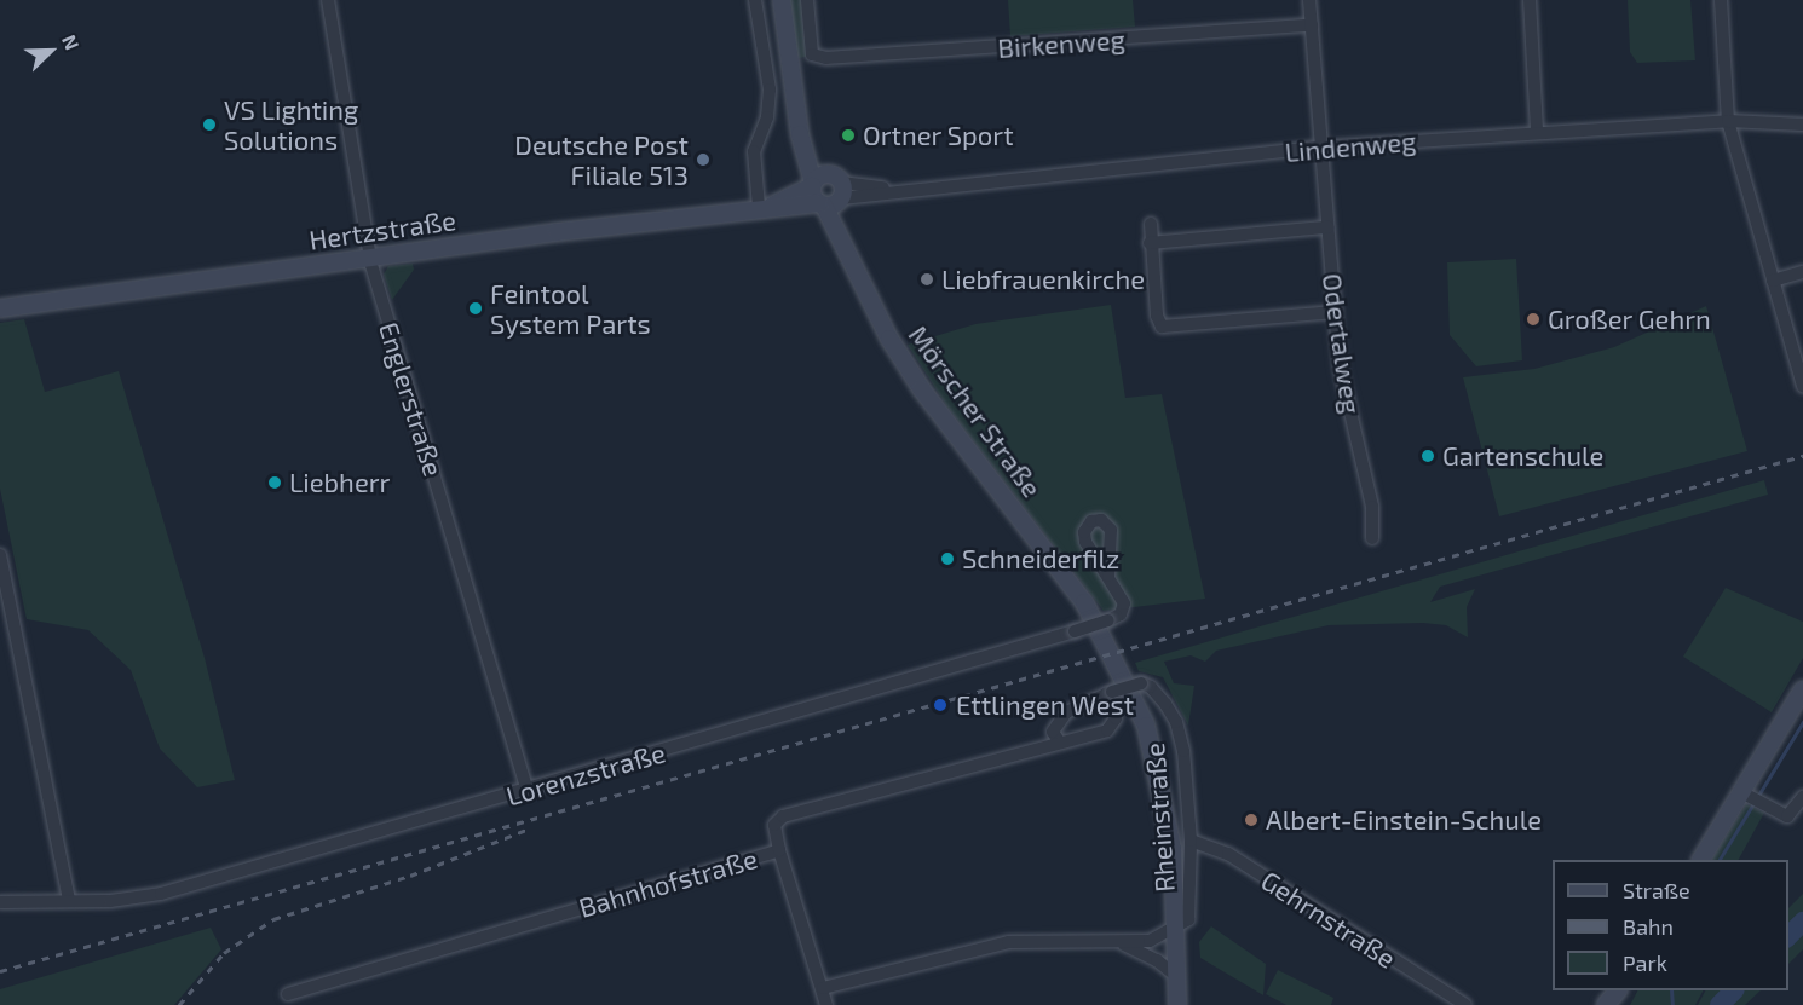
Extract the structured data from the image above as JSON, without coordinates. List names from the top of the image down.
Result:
{
  "streets": {
    "main road": ["Hertzstraße", "Mörscher Straße", "Rheinstraße"],
    "street": [
      "Birkenweg",
      "Lindenweg",
      "Odertalweg",
      "Englerstraße",
      "Lorenzstraße",
      "Bahnhofstraße",
      "Gehrnstraße"
    ]
  },
  "crossings": [
    ["Birkenweg", "Odertalweg"],
    ["Lindenweg", "Hertzstraße"],
    ["Lindenweg", "Odertalweg"],
    ["Lindenweg", "Mörscher Straße"],
    ["Hertzstraße", "Englerstraße"],
    ["Hertzstraße", "Mörscher Straße"],
    ["Englerstraße", "Lorenzstraße"],
    ["Mörscher Straße", "Rheinstraße"],
    ["Rheinstraße", "Bahnhofstraße"],
    ["Rheinstraße", "Gehrnstraße"]
  ],
  "places": [
    "VS Lighting Solutions",
    "Ortner Sport",
    "Deutsche Post Filiale 513",
    "Liebfrauenkirche",
    "Feintool System Parts",
    "Großer Gehrn",
    "Gartenschule",
    "Liebherr",
    "Schneiderfilz",
    "Ettlingen West",
    "Albert-Einstein-Schule"
  ],
  "legend": ["Straße", "Bahn", "Park"],
  "north": "top right"
}
